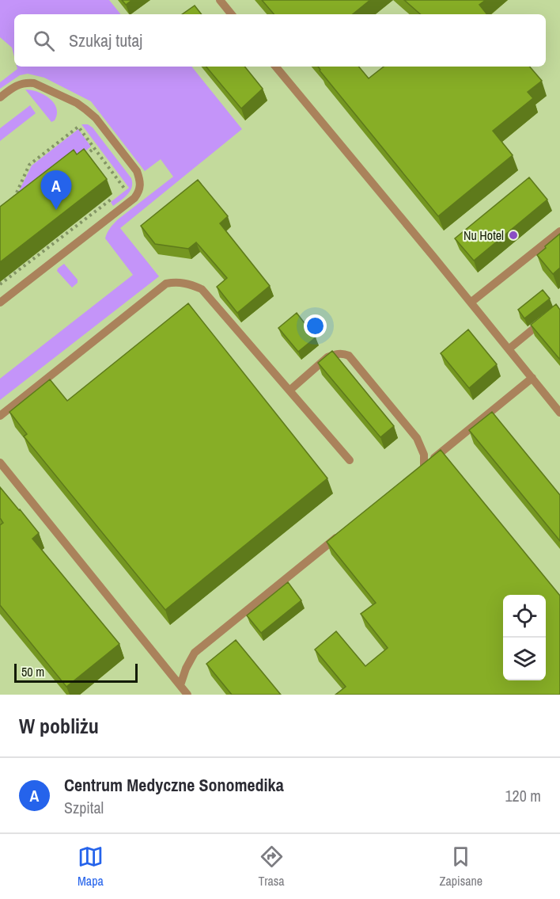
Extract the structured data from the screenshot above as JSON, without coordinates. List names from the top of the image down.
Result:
{
  "places": ["Nu Hotel"],
  "scale_bar": "50 m",
  "page": {
    "search": "Szukaj tutaj",
    "pins": "A",
    "scale": "50 m",
    "heading": "W pobliżu",
    "list": [
      {
        "mark": "A",
        "name": "Centrum Medyczne Sonomedika",
        "note": "Szpital",
        "value": "120 m"
      }
    ],
    "nav": ["Mapa", "Trasa", "Zapisane"]
  }
}
